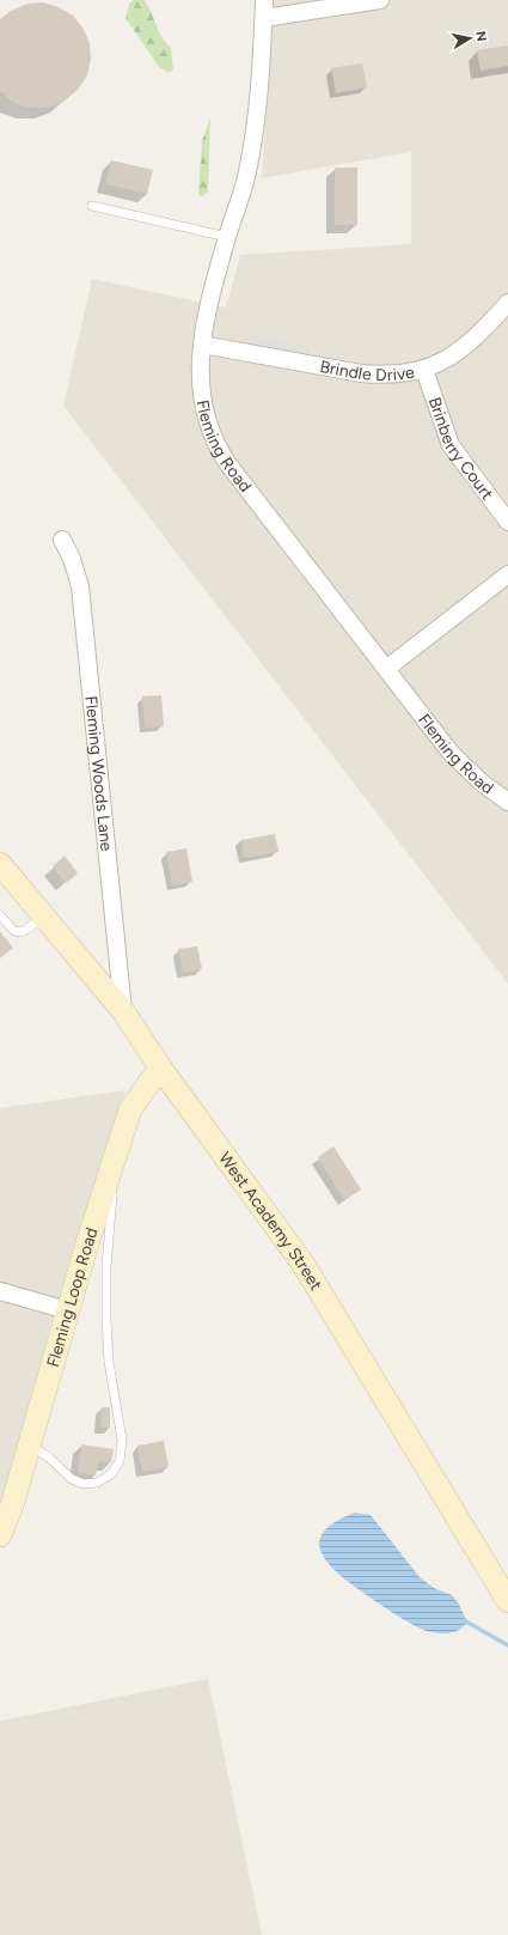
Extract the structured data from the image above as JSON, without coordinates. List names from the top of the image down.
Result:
{
  "streets": {
    "main road": ["West Academy Street", "Fleming Loop Road"],
    "street": [
      "Brindle Drive",
      "Fleming Road",
      "Brinberry Court",
      "Fleming Woods Lane"
    ]
  },
  "crossings": [
    ["Brindle Drive", "Fleming Road"],
    ["Brindle Drive", "Brinberry Court"],
    ["Fleming Woods Lane", "West Academy Street"],
    ["West Academy Street", "Fleming Loop Road"]
  ],
  "north": "right"
}
